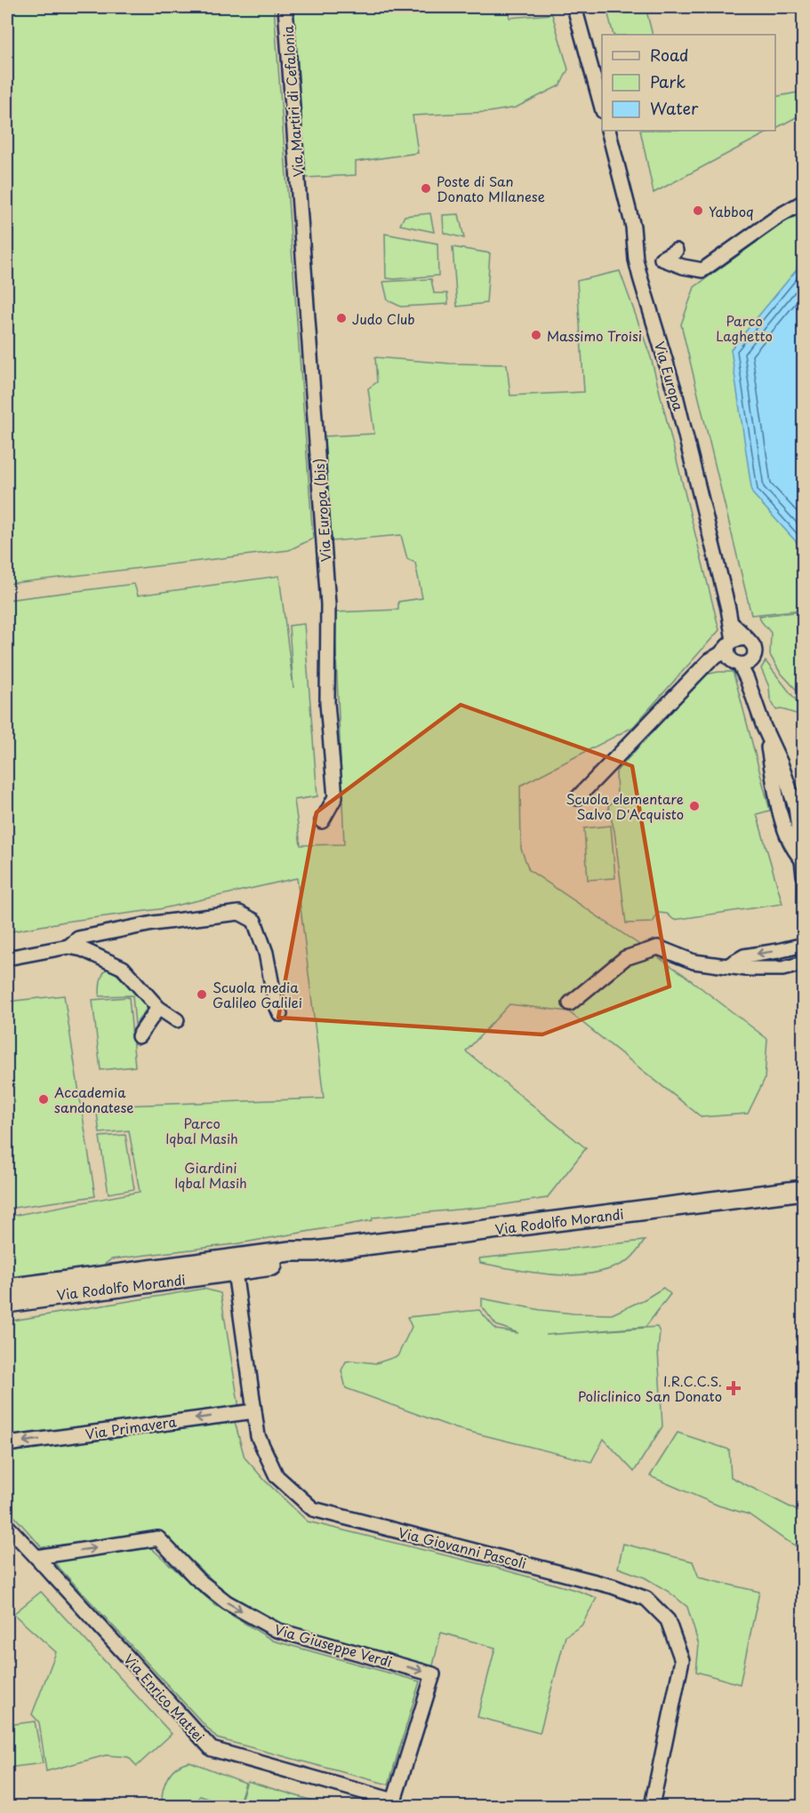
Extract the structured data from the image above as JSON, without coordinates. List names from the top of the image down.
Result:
{
  "streets": {
    "street": [
      "Via Martiri di Cefalonia",
      "Via Europa",
      "Via Europa (bis)",
      "Via Rodolfo Morandi",
      "Via Primavera",
      "Via Giovanni Pascoli",
      "Via Giuseppe Verdi",
      "Via Enrico Mattei"
    ]
  },
  "crossings": [
    ["Via Martiri di Cefalonia", "Via Europa (bis)"],
    ["Via Rodolfo Morandi", "Via Giovanni Pascoli"],
    ["Via Primavera", "Via Giovanni Pascoli"],
    ["Via Giuseppe Verdi", "Via Enrico Mattei"]
  ],
  "one_way": ["Via Primavera"],
  "parks": ["Parco Laghetto", "Parco Iqbal Masih", "Giardini Iqbal Masih"],
  "places": {
    "other": [
      "Poste di San Donato MIlanese",
      "Yabboq",
      "Judo Club",
      "Massimo Troisi",
      "Scuola elementare Salvo D'Acquisto",
      "Scuola media Galileo Galilei",
      "Accademia sandonatese"
    ],
    "health": ["I.R.C.C.S. Policlinico San Donato"]
  },
  "legend": ["Road", "Park", "Water"]
}
